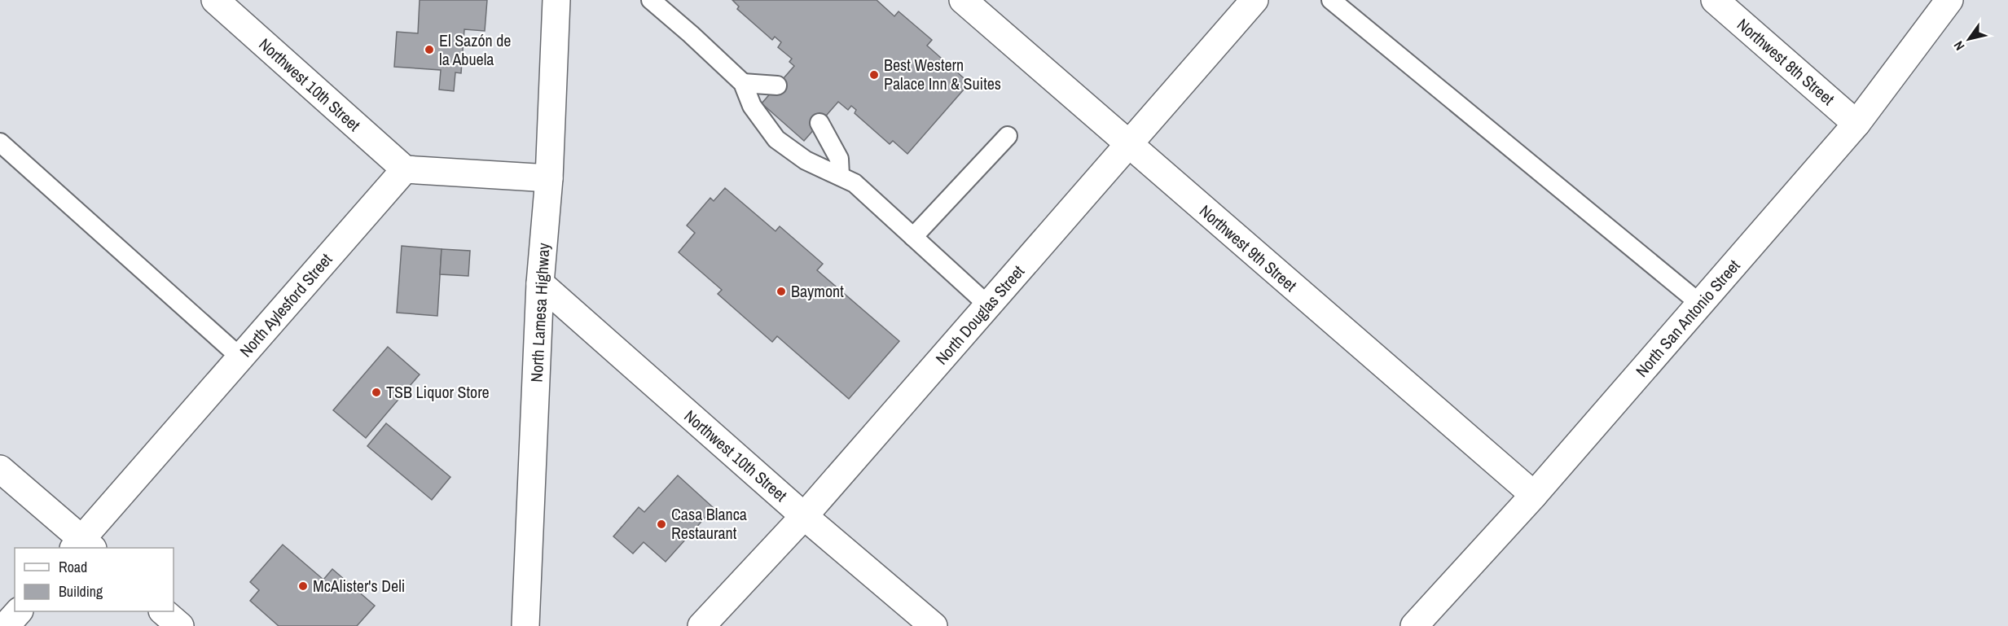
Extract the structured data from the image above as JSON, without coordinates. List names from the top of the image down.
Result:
{
  "streets": {
    "street": [
      "Northwest 8th Street",
      "Northwest 10th Street",
      "Northwest 9th Street",
      "North Aylesford Street",
      "North Lamesa Highway",
      "North Douglas Street",
      "North San Antonio Street"
    ]
  },
  "crossings": [
    ["Northwest 8th Street", "North San Antonio Street"],
    ["Northwest 10th Street", "North Aylesford Street"],
    ["Northwest 10th Street", "North Lamesa Highway"],
    ["Northwest 10th Street", "North Douglas Street"],
    ["Northwest 9th Street", "North Douglas Street"],
    ["Northwest 9th Street", "North San Antonio Street"]
  ],
  "places": [
    "El Sazón de la Abuela",
    "Best Western Palace Inn & Suites",
    "Baymont",
    "TSB Liquor Store",
    "Casa Blanca Restaurant",
    "McAlister's Deli"
  ],
  "legend": ["Road", "Building"],
  "north": "bottom left"
}
